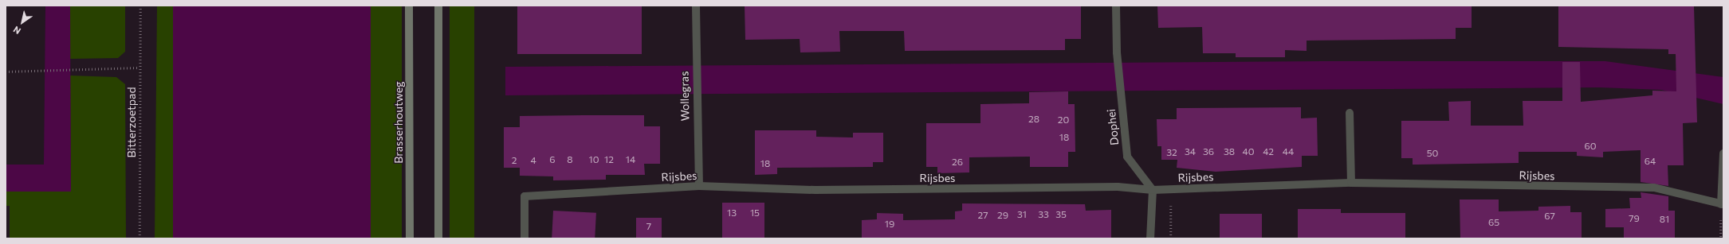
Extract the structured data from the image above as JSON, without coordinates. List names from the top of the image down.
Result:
{
  "streets": {
    "main road": ["Brasserhoutweg"],
    "street": ["Wollegras", "Dophei", "Rijsbes"],
    "path": ["Bitterzoetpad"]
  },
  "crossings": [
    ["Wollegras", "Rijsbes"],
    ["Dophei", "Rijsbes"]
  ],
  "house_numbers": [
    "28",
    "20",
    "18",
    "60",
    "34",
    "36",
    "38",
    "40",
    "42",
    "44",
    "32",
    "50",
    "6",
    "8",
    "10",
    "12",
    "14",
    "2",
    "4",
    "64",
    "26",
    "18",
    "13",
    "15",
    "31",
    "33",
    "35",
    "27",
    "29",
    "67",
    "79",
    "81",
    "65",
    "19",
    "7"
  ],
  "north": "bottom left"
}
